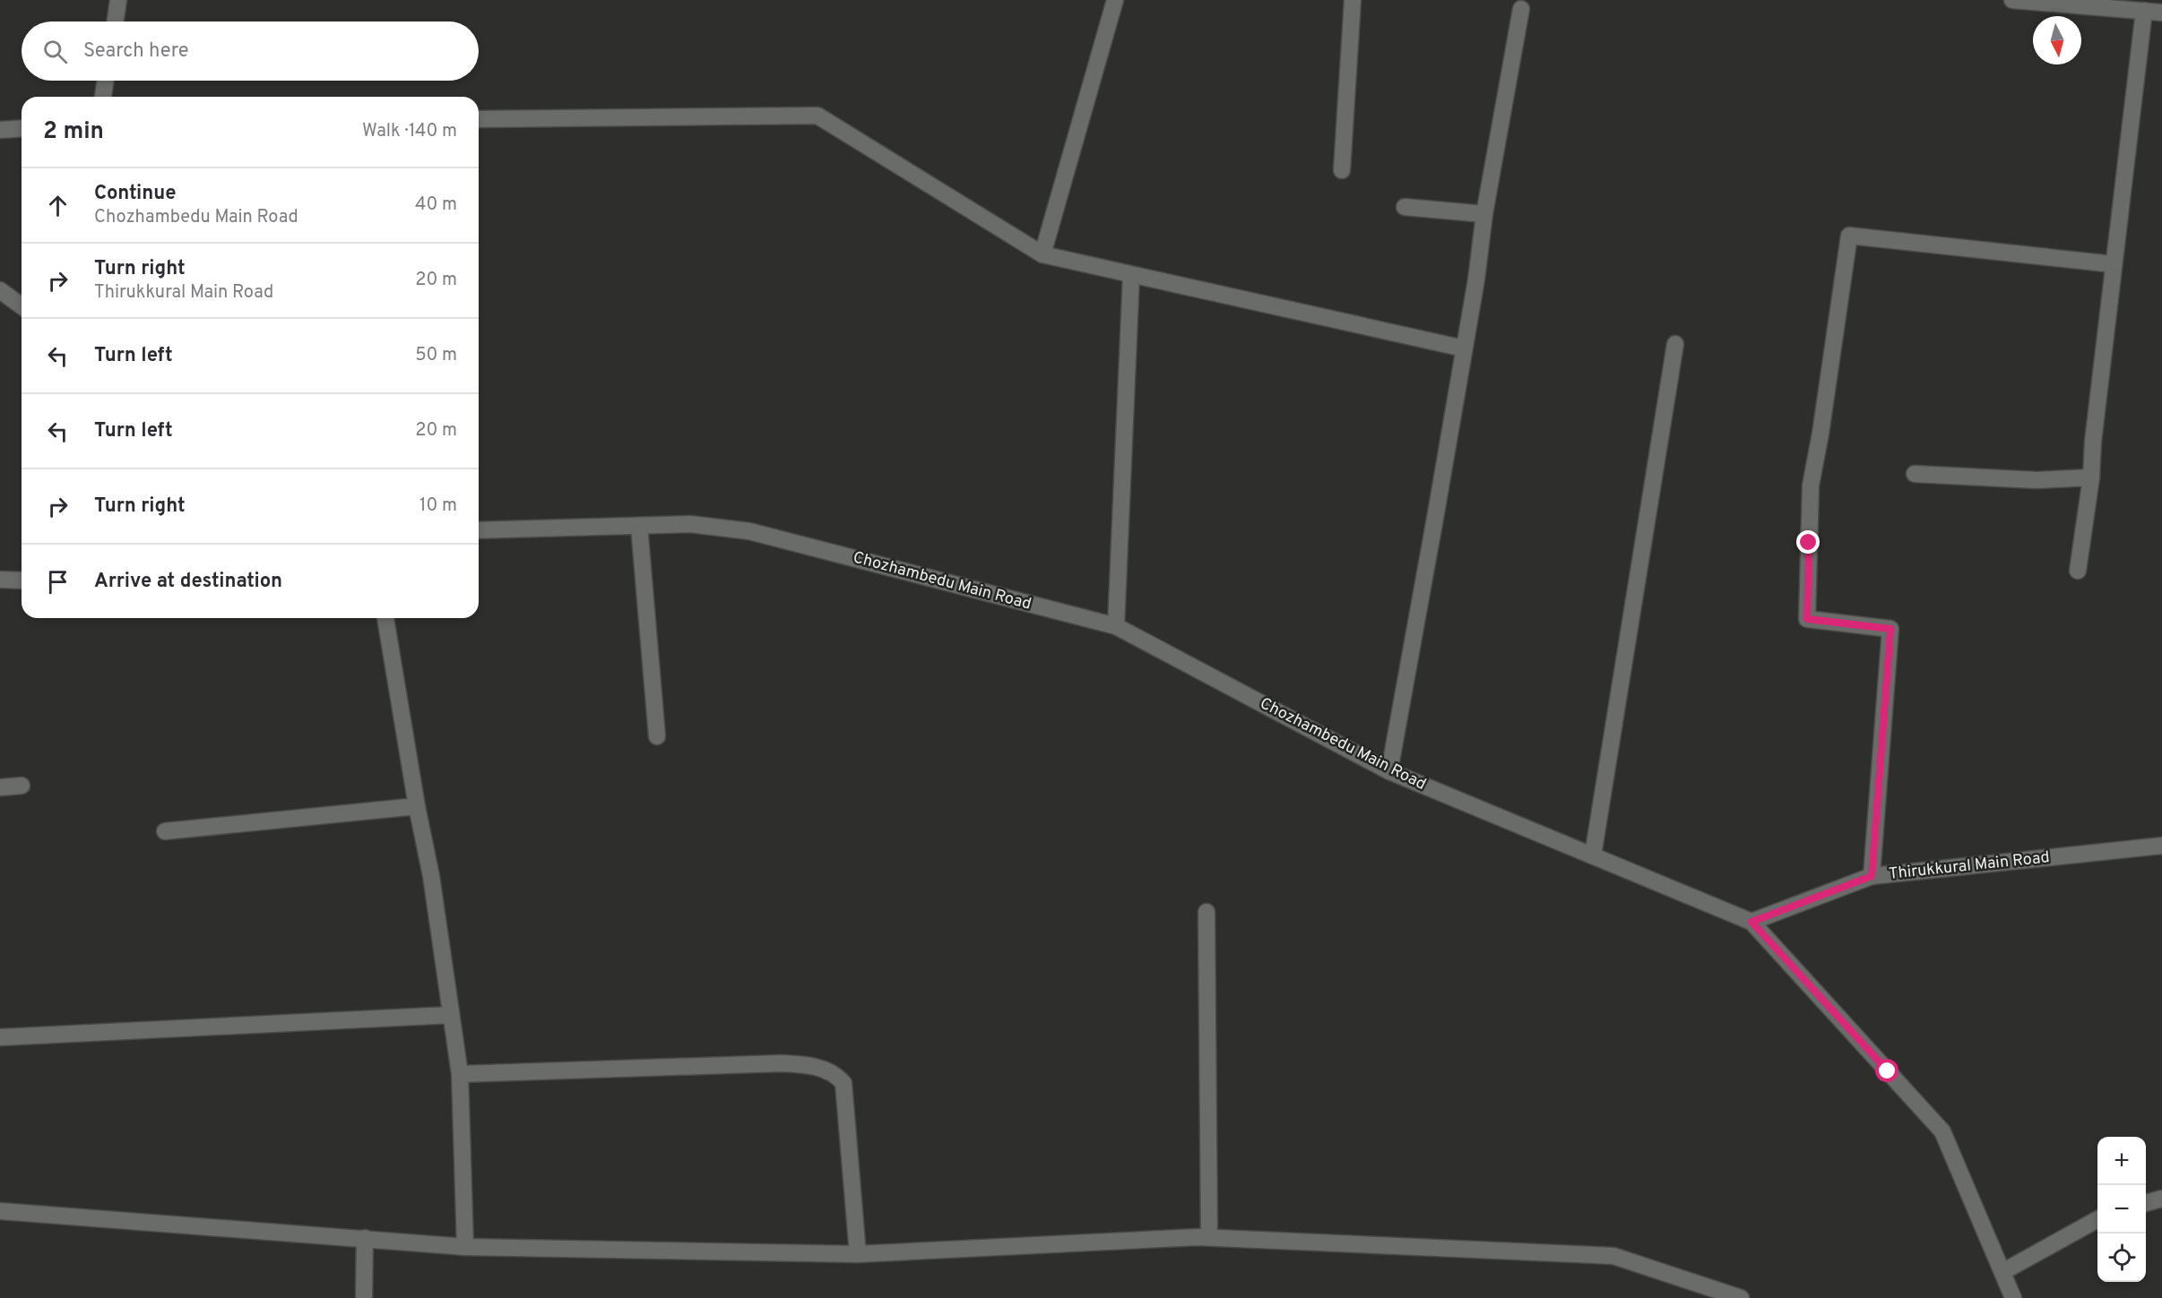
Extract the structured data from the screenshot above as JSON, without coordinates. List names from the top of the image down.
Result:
{
  "streets": {
    "street": ["Chozhambedu Main Road", "Thirukkural Main Road"]
  },
  "crossings": [
    ["Chozhambedu Main Road", "Thirukkural Main Road"]
  ],
  "north": "bottom",
  "page": {
    "search": "Search here",
    "heading": ["2 min", "Walk · 140 m"],
    "list": [
      ["Continue", "Chozhambedu Main Road", "40 m"],
      ["Turn right", "Thirukkural Main Road", "20 m"],
      ["Turn left", "50 m"],
      ["Turn left", "20 m"],
      ["Turn right", "10 m"],
      "Arrive at destination"
    ],
    "map_buttons": ["+", "−"]
  }
}
